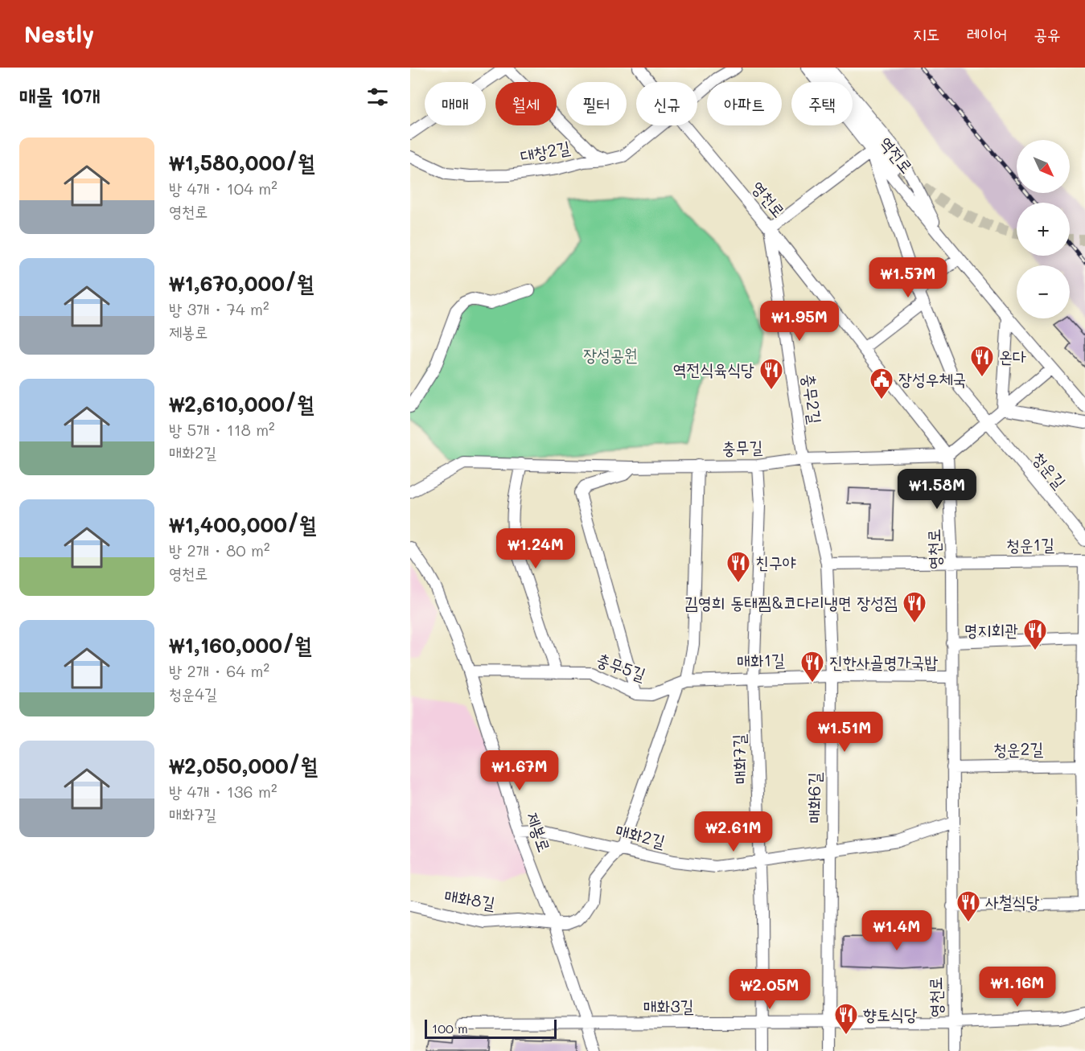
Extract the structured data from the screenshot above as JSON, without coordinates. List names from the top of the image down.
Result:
{
  "streets": {
    "street": [
      "대창2길",
      "역전로",
      "영천로",
      "충무2길",
      "충무길",
      "청운길",
      "청운1길",
      "매화1길",
      "충무5길",
      "청운2길",
      "매화7길",
      "매화6길",
      "제봉로",
      "매화2길",
      "매화8길",
      "매화3길"
    ]
  },
  "crossings": [
    ["역전로", "청운길"],
    ["영천로", "충무2길"],
    ["영천로", "충무길"],
    ["영천로", "청운1길"],
    ["영천로", "매화1길"],
    ["영천로", "청운2길"],
    ["영천로", "매화2길"],
    ["영천로", "매화3길"],
    ["충무2길", "충무길"],
    ["충무2길", "매화6길"],
    ["충무길", "매화7길"],
    ["충무길", "매화6길"],
    ["청운1길", "청운2길"],
    ["청운1길", "매화6길"],
    ["매화1길", "충무5길"],
    ["매화1길", "매화7길"],
    ["매화1길", "매화6길"],
    ["충무5길", "제봉로"],
    ["매화7길", "매화2길"],
    ["매화7길", "매화3길"],
    ["매화6길", "매화2길"],
    ["매화6길", "매화3길"],
    ["제봉로", "매화2길"],
    ["제봉로", "매화8길"],
    ["제봉로", "매화3길"],
    ["매화2길", "매화8길"]
  ],
  "parks": ["장성공원"],
  "places": {
    "restaurant": [
      "온다",
      "역전식육식당",
      "친구야",
      "김영희 동태찜&코다리냉면 장성점",
      "명지회관",
      "진한사골명가국밥",
      "사철식당",
      "향토식당"
    ],
    "public building": ["장성우체국"]
  },
  "scale_bar": "100 m",
  "north": "bottom right",
  "page": {
    "header": "Nestly",
    "nav": ["지도", "레이어", "공유"],
    "heading": "매물 10개",
    "chip": [
      "매매",
      "월세",
      "필터",
      "신규",
      "아파트",
      "주택"
    ],
    "list": [
      {
        "name": "₩1,580,000/월",
        "note": "방 4개 · 104 m² · 영천로"
      },
      {
        "name": "₩1,670,000/월",
        "note": "방 3개 · 74 m² · 제봉로"
      },
      {
        "name": "₩2,610,000/월",
        "note": "방 5개 · 118 m² · 매화2길"
      },
      {
        "name": "₩1,400,000/월",
        "note": "방 2개 · 80 m² · 영천로"
      },
      {
        "name": "₩1,160,000/월",
        "note": "방 2개 · 64 m² · 청운4길"
      },
      {
        "name": "₩2,050,000/월",
        "note": "방 4개 · 136 m² · 매화7길"
      }
    ],
    "map_buttons": ["+", "−"],
    "price": [
      "₩1.57M",
      "₩1.95M",
      "₩1.58M",
      "₩1.24M",
      "₩1.51M",
      "₩1.67M",
      "₩2.61M",
      "₩1.4M",
      "₩1.16M",
      "₩2.05M"
    ],
    "scale": "100 m"
  }
}
